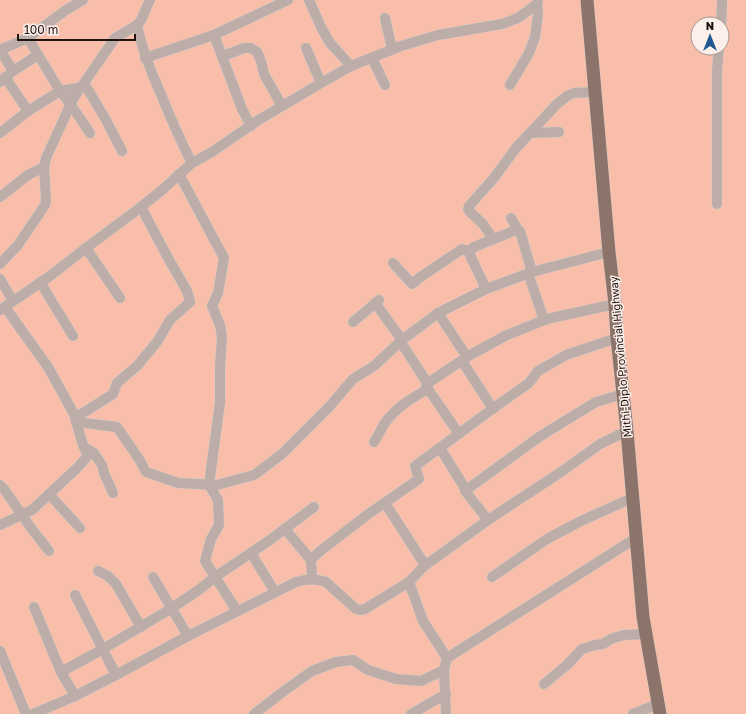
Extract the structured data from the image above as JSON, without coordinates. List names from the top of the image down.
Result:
{
  "streets": {
    "main road": ["Mithi-Diplo Provincial Highway"]
  },
  "scale_bar": "100 m",
  "north": "top"
}
